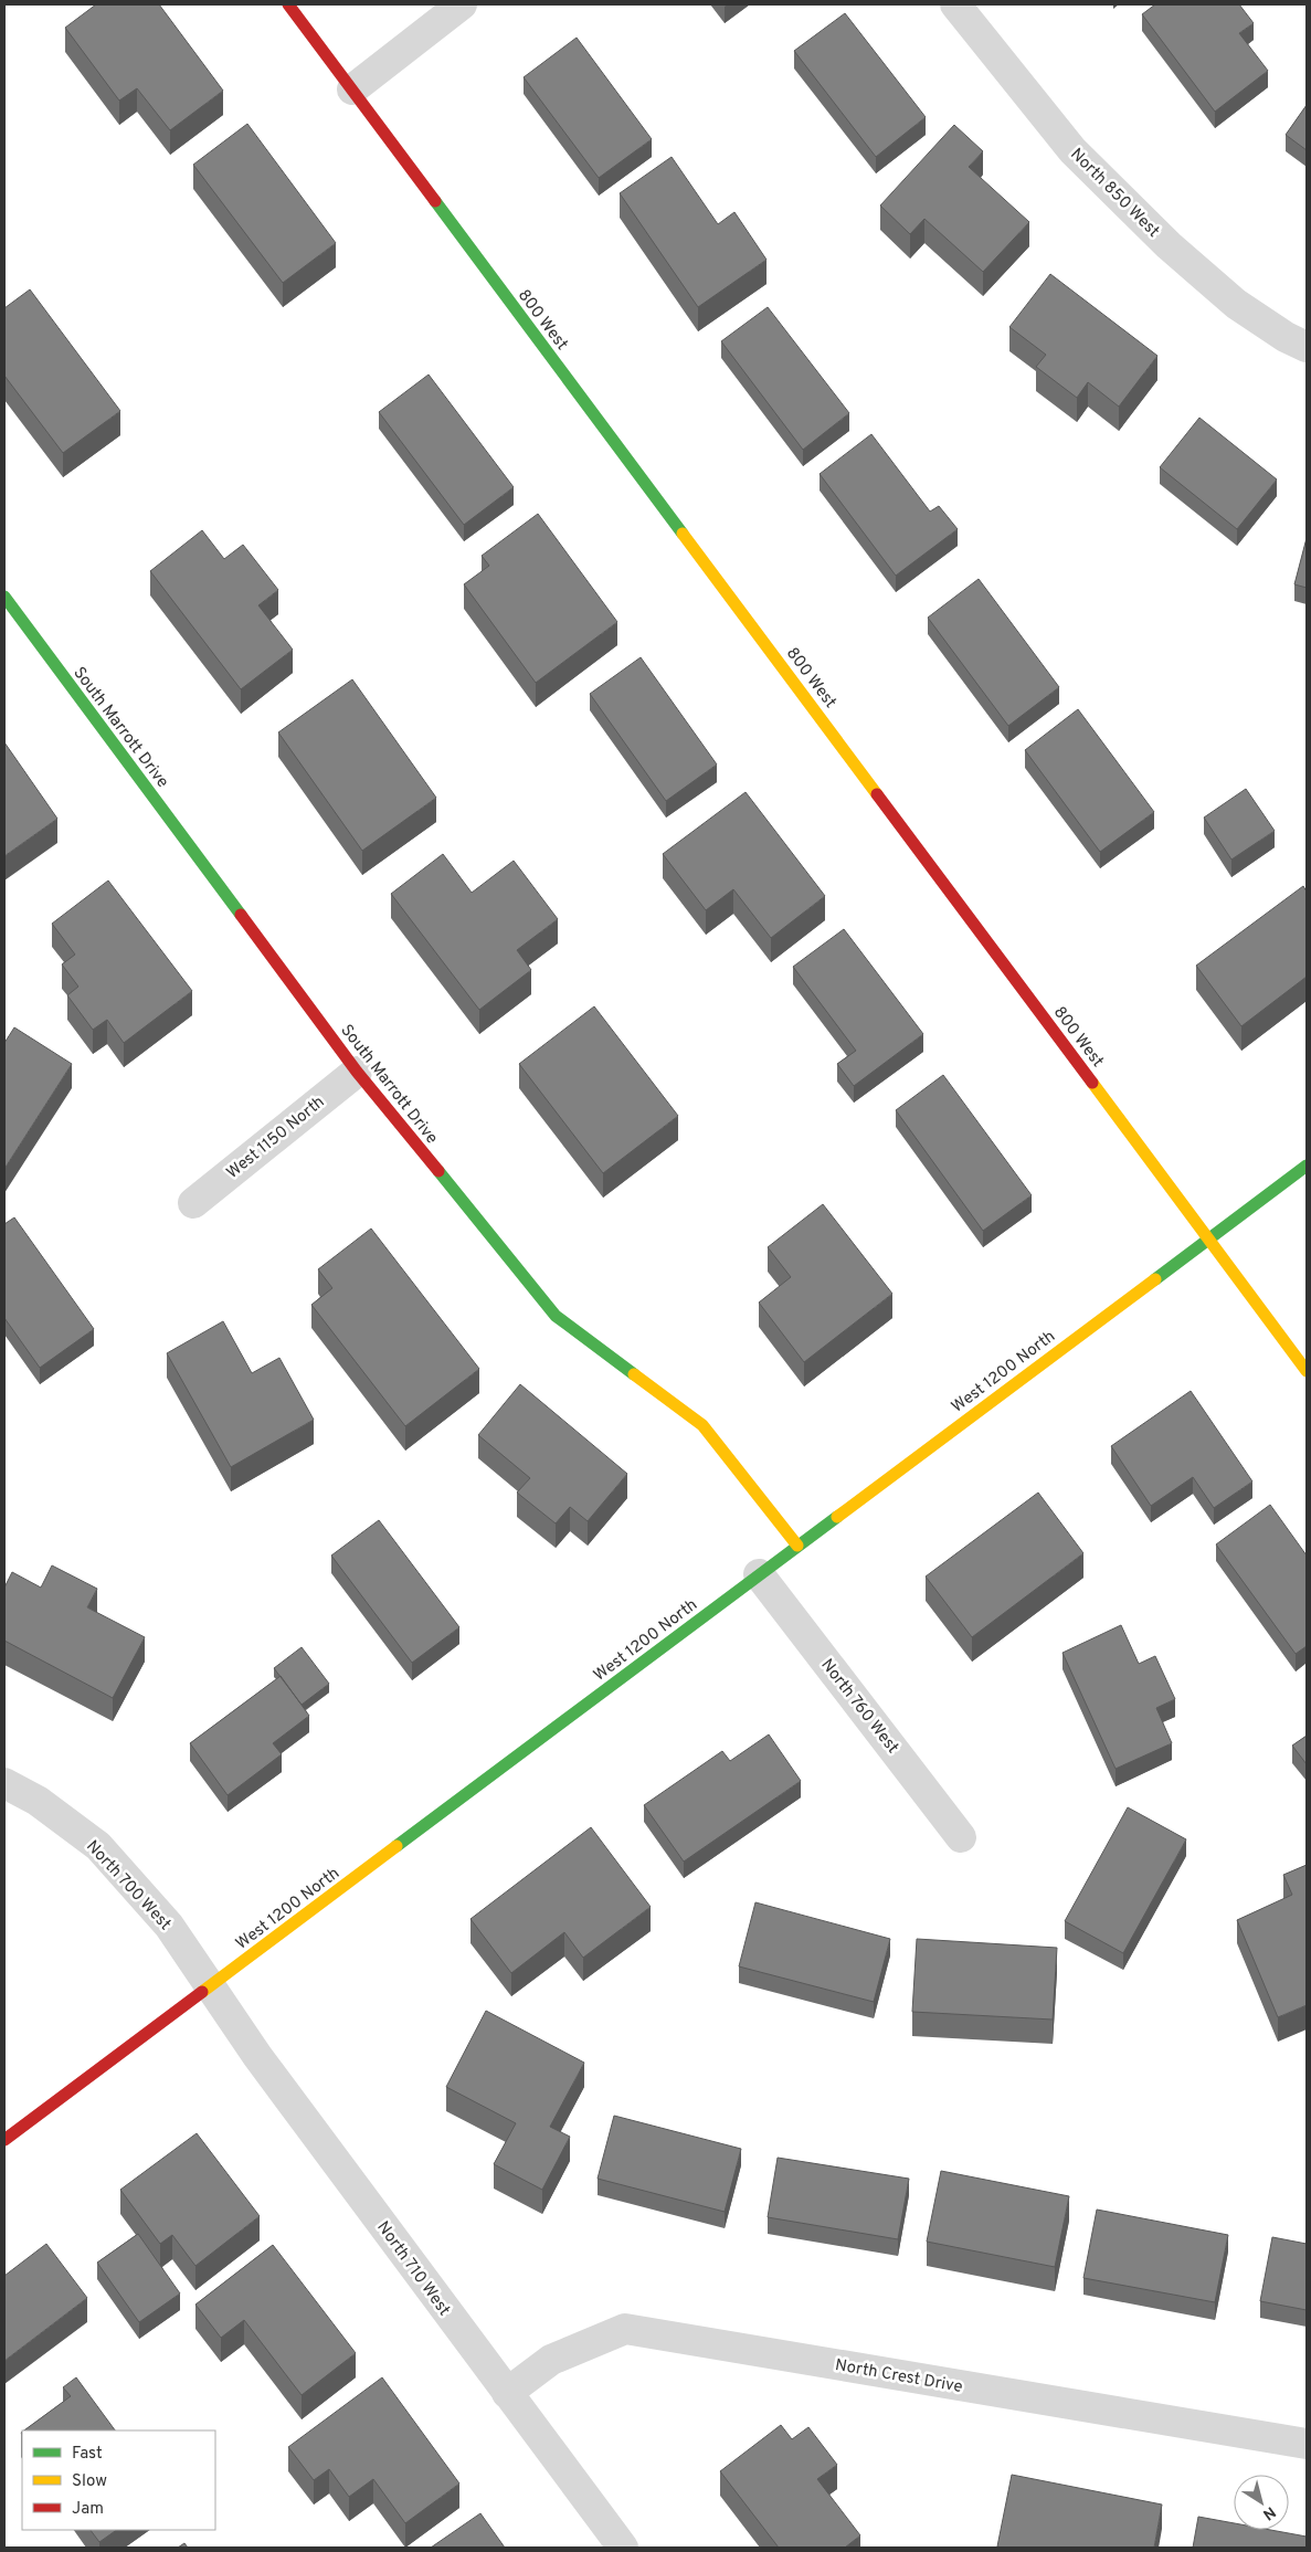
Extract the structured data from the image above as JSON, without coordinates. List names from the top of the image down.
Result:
{
  "streets": {
    "street": [
      "North 850 West",
      "800 West",
      "South Marrott Drive",
      "West 1150 North",
      "West 1200 North",
      "North 760 West",
      "North 700 West",
      "North 710 West",
      "North Crest Drive"
    ]
  },
  "crossings": [
    ["800 West", "West 1200 North"],
    ["South Marrott Drive", "West 1150 North"],
    ["South Marrott Drive", "West 1200 North"],
    ["West 1200 North", "North 760 West"],
    ["West 1200 North", "North 700 West"],
    ["West 1200 North", "North 710 West"],
    ["North 700 West", "North 710 West"],
    ["North 710 West", "North Crest Drive"]
  ],
  "legend": ["Fast", "Slow", "Jam"],
  "north": "bottom right"
}
